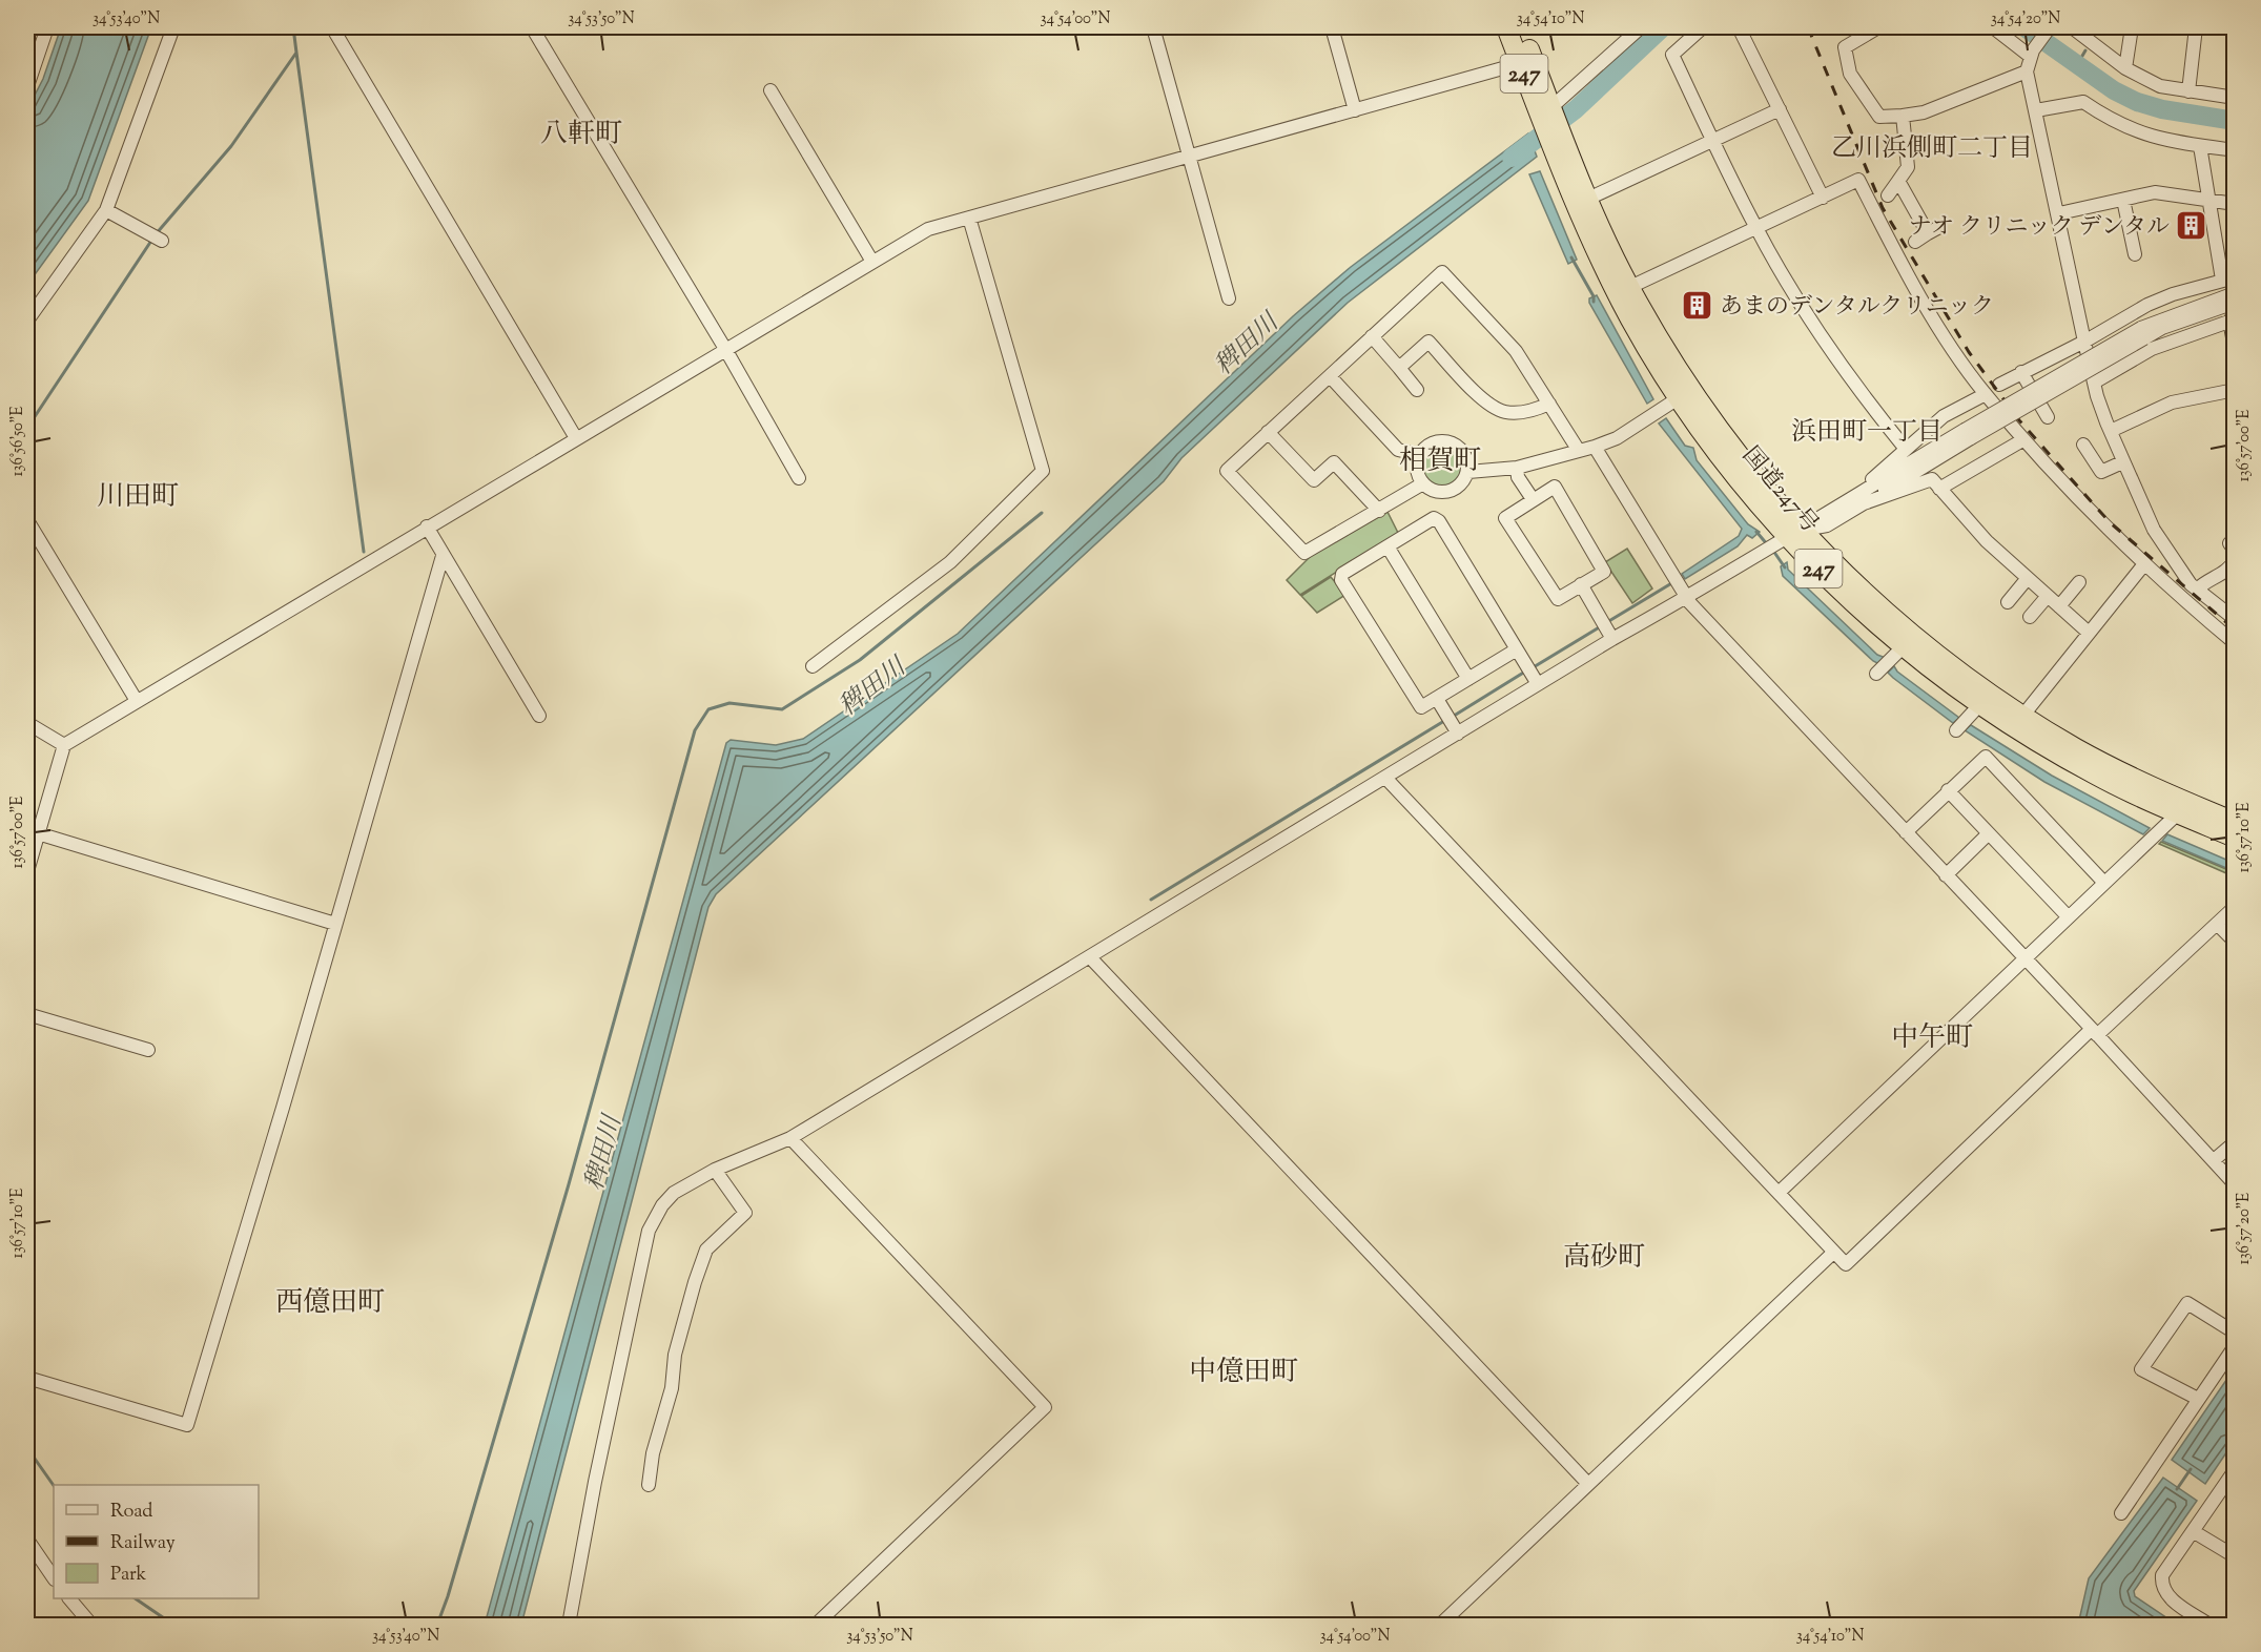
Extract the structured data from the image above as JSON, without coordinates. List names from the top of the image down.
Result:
{
  "streets": {
    "highway": ["247", "国道247号"]
  },
  "districts": [
    "八軒町",
    "乙川浜側町二丁目",
    "浜田町一丁目",
    "相賀町",
    "川田町",
    "中午町",
    "高砂町",
    "西億田町",
    "中億田町"
  ],
  "water": ["稗田川"],
  "places": {
    "building": ["ナオ クリニック デンタル", "あまのデンタルクリニック"]
  },
  "legend": ["Road", "Railway", "Park"],
  "coordinates": [
    "34°53'40\"N",
    "34°53'50\"N",
    "34°54'00\"N",
    "34°54'10\"N",
    "34°54'20\"N",
    "136°56'50\"E",
    "136°57'00\"E",
    "136°57'10\"E",
    "136°57'20\"E"
  ]
}
